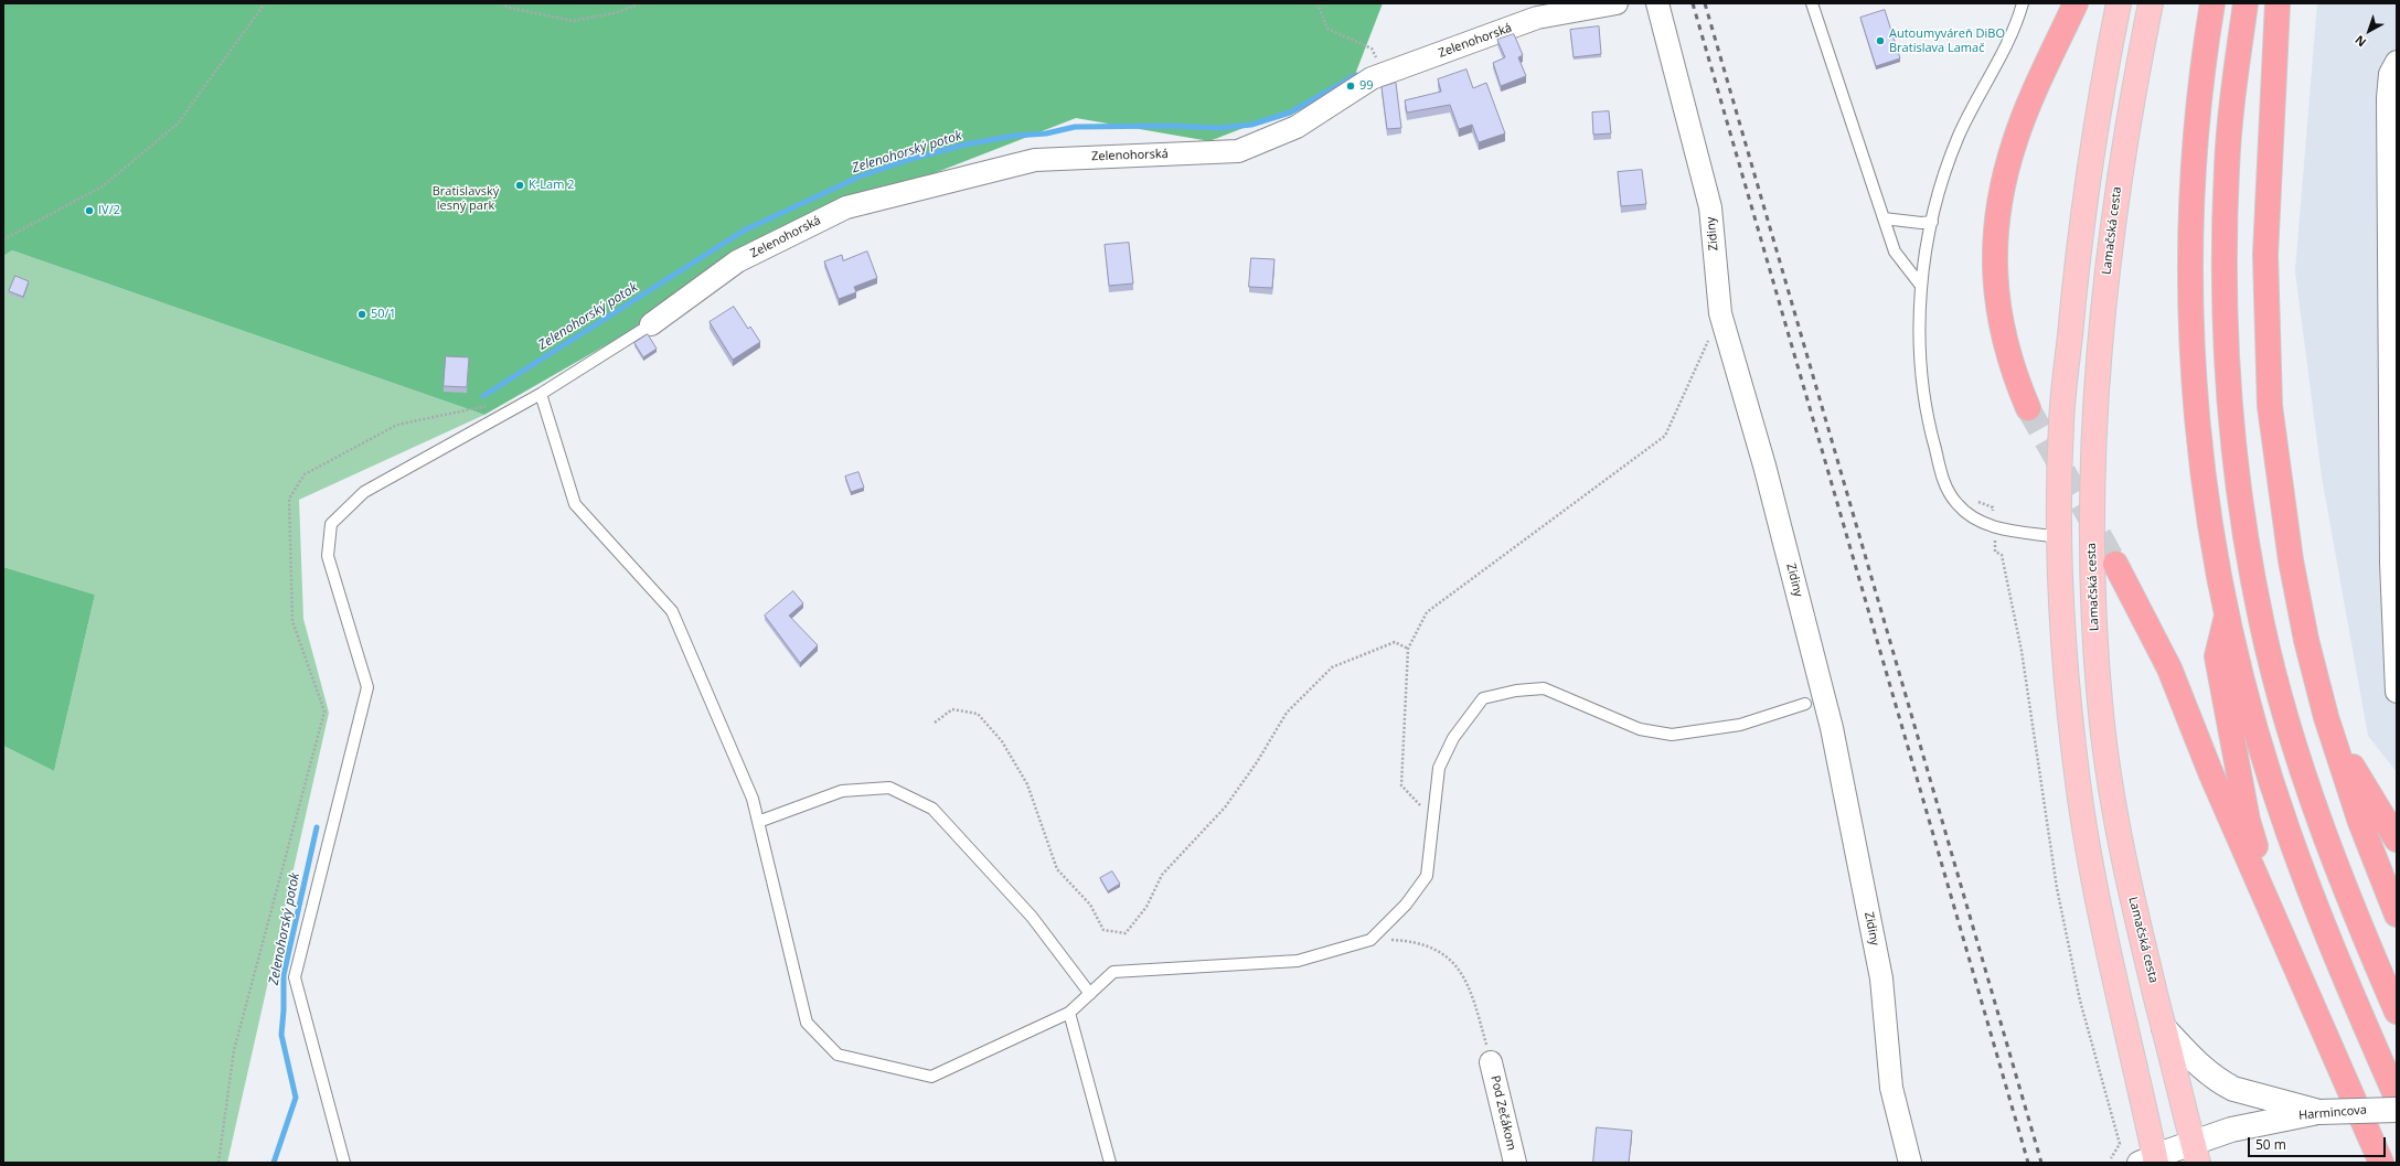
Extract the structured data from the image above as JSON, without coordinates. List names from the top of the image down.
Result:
{
  "streets": {
    "main road": ["Lamačská cesta"],
    "street": [
      "Zelenohorská",
      "Zidiny",
      "Pod Zečákom",
      "Harmincova"
    ]
  },
  "crossings": [
    ["Lamačská cesta", "Harmincova"]
  ],
  "water": ["Zelenohorský potok"],
  "parks": ["Bratislavský lesný park"],
  "places": [
    "Autoumyváreň DiBO Bratislava Lamač",
    "99",
    "K-Lam 2",
    "IV/2",
    "50/1"
  ],
  "scale_bar": "50 m",
  "north": "bottom left"
}
